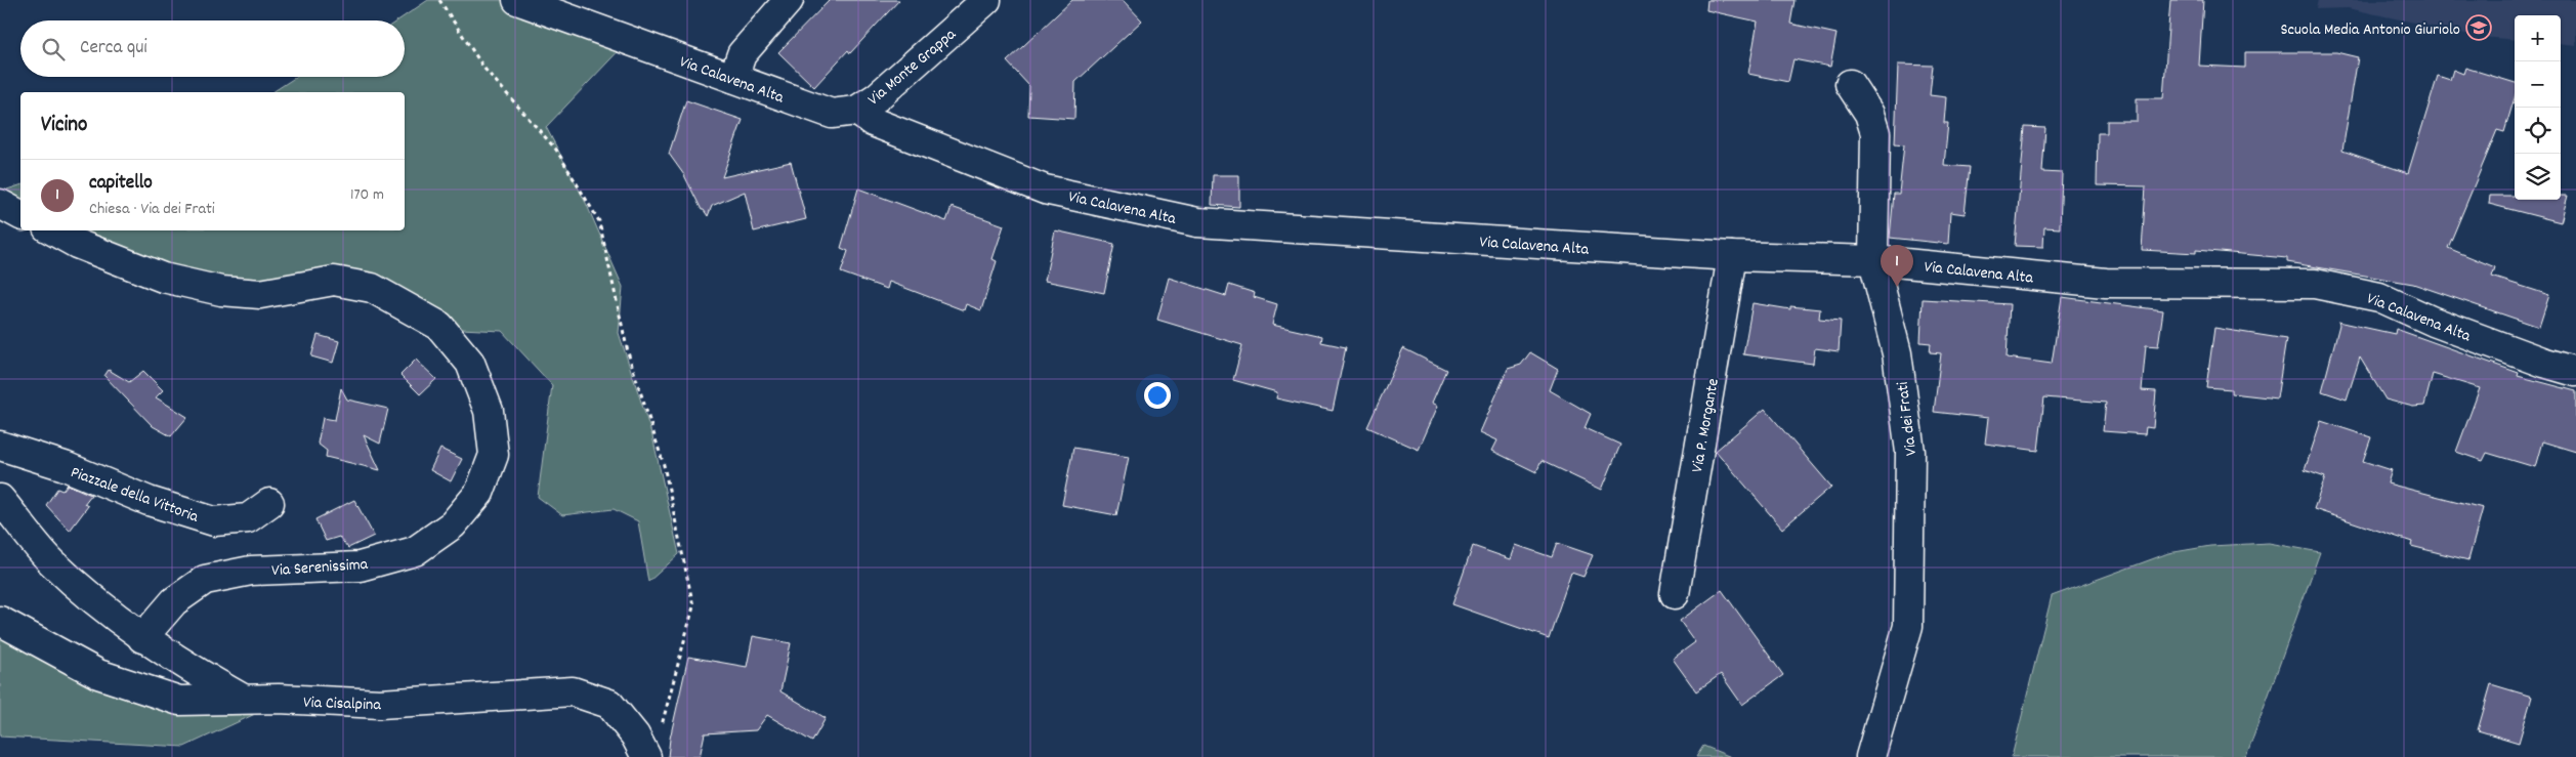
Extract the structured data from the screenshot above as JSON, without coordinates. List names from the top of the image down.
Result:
{
  "streets": {
    "street": [
      "Via Monte Grappa",
      "Via Calavena Alta",
      "Via dei Frati",
      "Via P. Morgante",
      "Piazzale della Vittoria",
      "Via Serenissima",
      "Via Cisalpina"
    ]
  },
  "crossings": [
    ["Via Monte Grappa", "Via Calavena Alta"],
    ["Via Calavena Alta", "Via dei Frati"],
    ["Via Calavena Alta", "Via P. Morgante"],
    ["Via Serenissima", "Via Cisalpina"]
  ],
  "places": {
    "school or university": ["Scuola Media Antonio Giuriolo"]
  },
  "page": {
    "map_buttons": ["+", "−"],
    "search": "Cerca qui",
    "heading": "Vicino",
    "list": [
      {
        "mark": "1",
        "name": "capitello",
        "note": "Chiesa · Via dei Frati",
        "value": "170 m"
      }
    ],
    "pins": "1"
  }
}
